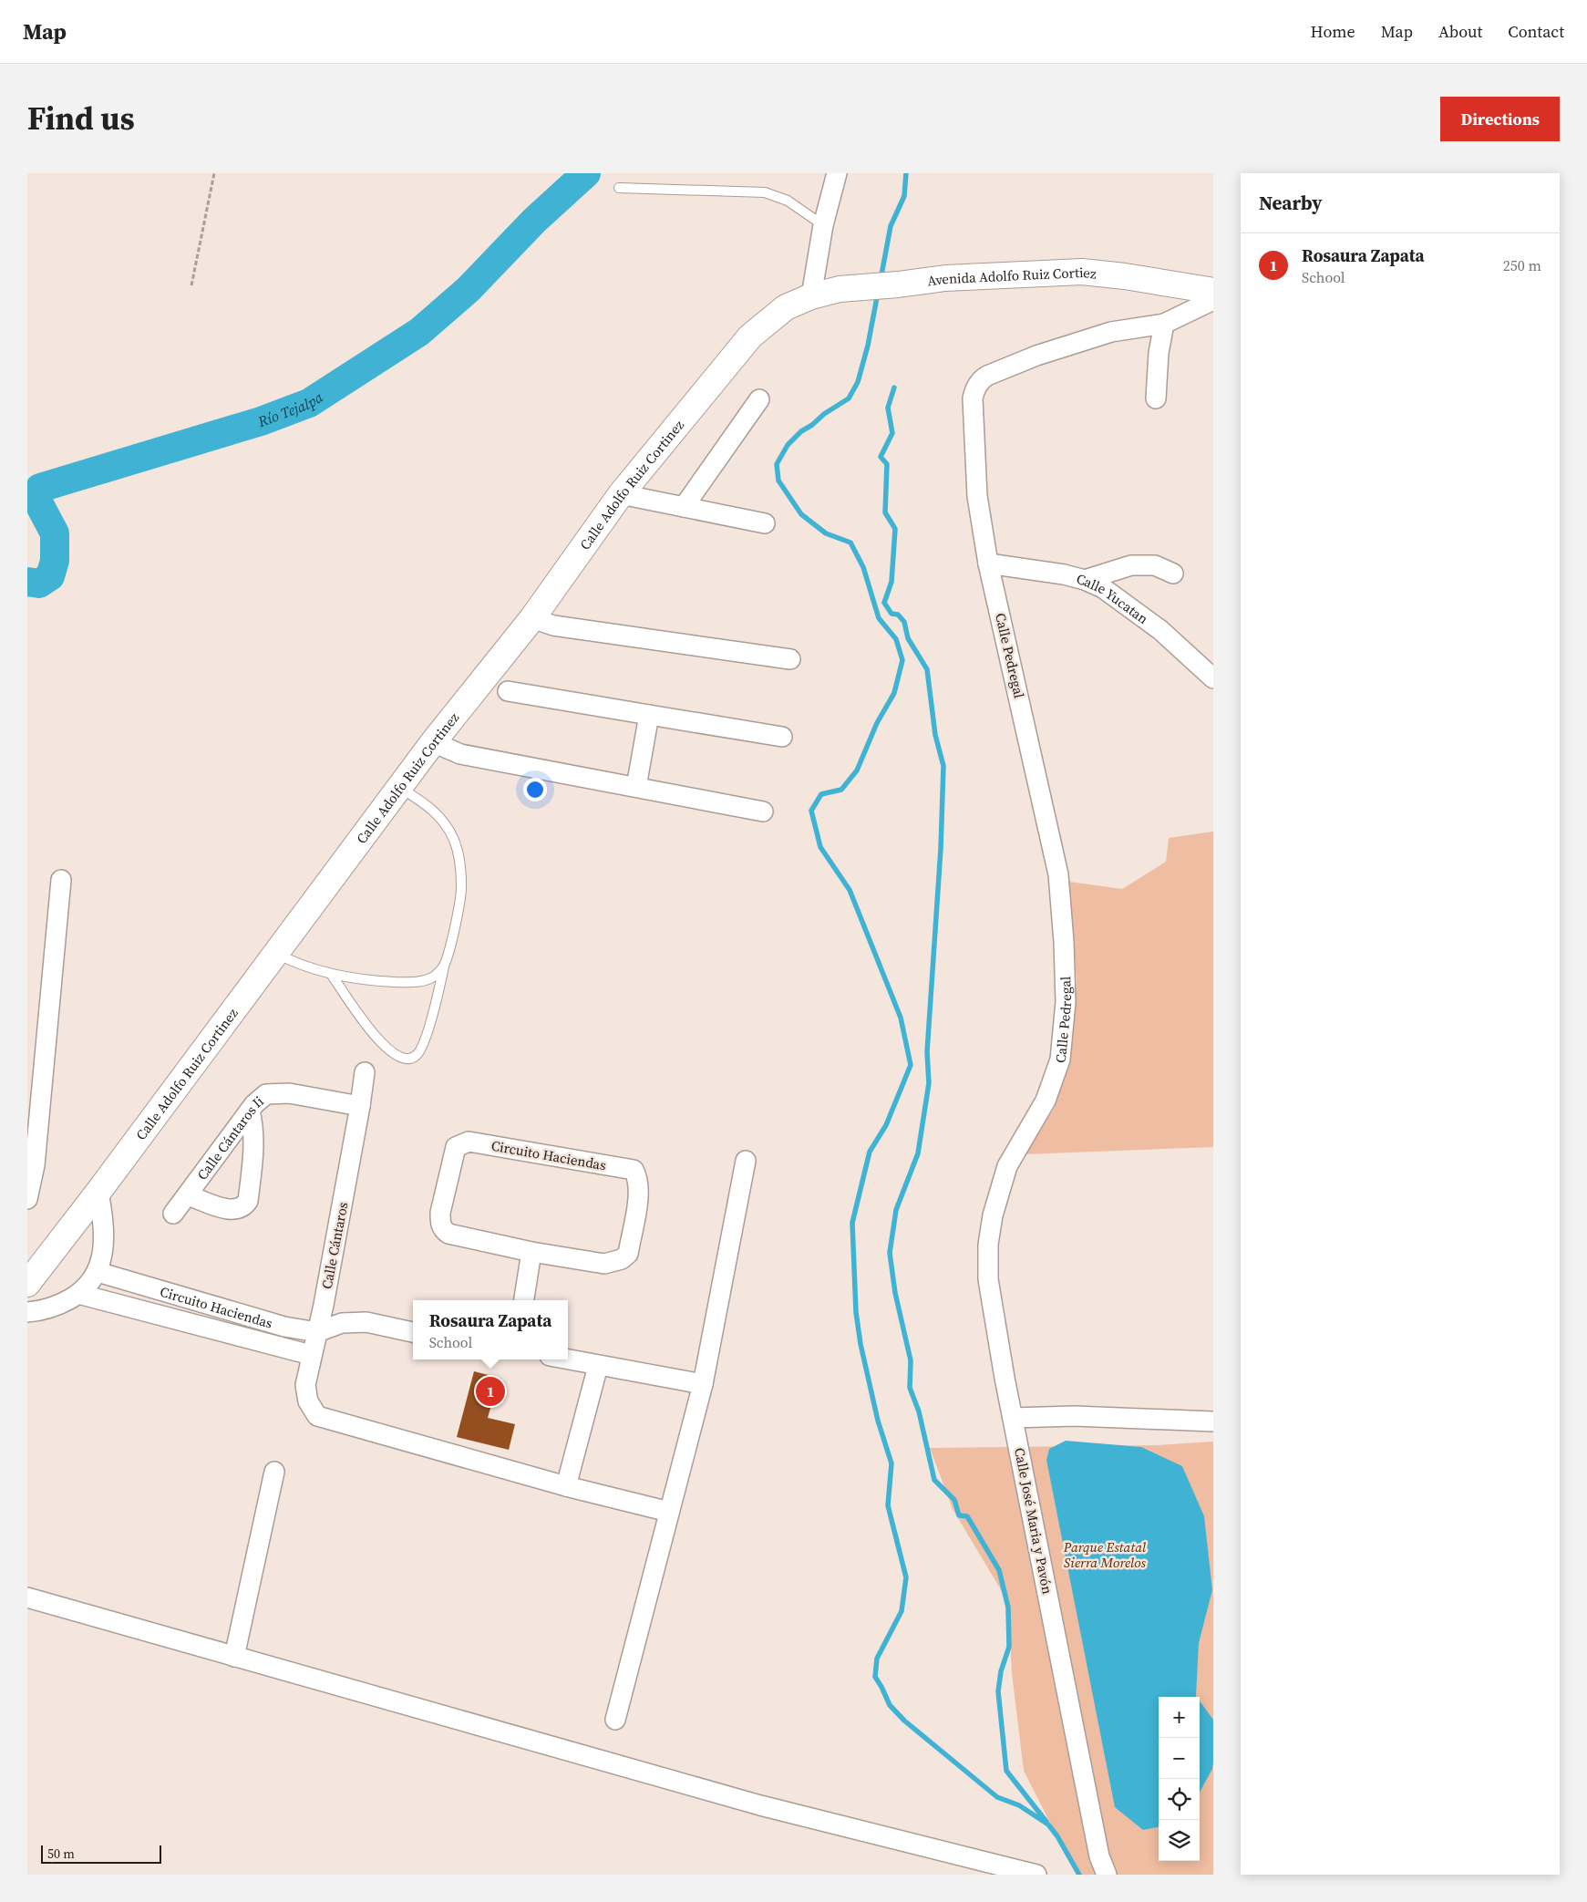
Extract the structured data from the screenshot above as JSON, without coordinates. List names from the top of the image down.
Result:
{
  "streets": {
    "main road": ["Avenida Adolfo Ruiz Cortiez", "Calle Adolfo Ruiz Cortinez"],
    "street": [
      "Calle Yucatan",
      "Calle Pedregal",
      "Calle Cántaros Ii",
      "Circuito Haciendas",
      "Calle Cántaros",
      "Calle José Maria y Pavón"
    ]
  },
  "crossings": [
    ["Avenida Adolfo Ruiz Cortiez", "Calle Adolfo Ruiz Cortinez"],
    ["Calle Yucatan", "Calle Pedregal"],
    ["Calle Pedregal", "Calle José Maria y Pavón"],
    ["Calle Cántaros Ii", "Calle Cántaros"],
    ["Circuito Haciendas", "Calle Cántaros"]
  ],
  "water": ["Río Tejalpa"],
  "parks": ["Parque Estatal Sierra Morelos"],
  "scale_bar": "50 m",
  "page": {
    "header": "Map",
    "nav": [
      "Home",
      "Map",
      "About",
      "Contact"
    ],
    "title": "Find us",
    "buttons": "Directions",
    "heading": "Nearby",
    "list": [
      {
        "mark": "1",
        "name": "Rosaura Zapata",
        "note": "School",
        "value": "250 m"
      }
    ],
    "popup": ["Rosaura Zapata", "School"],
    "pins": "1",
    "map_buttons": ["+", "−"],
    "scale": "50 m"
  }
}
